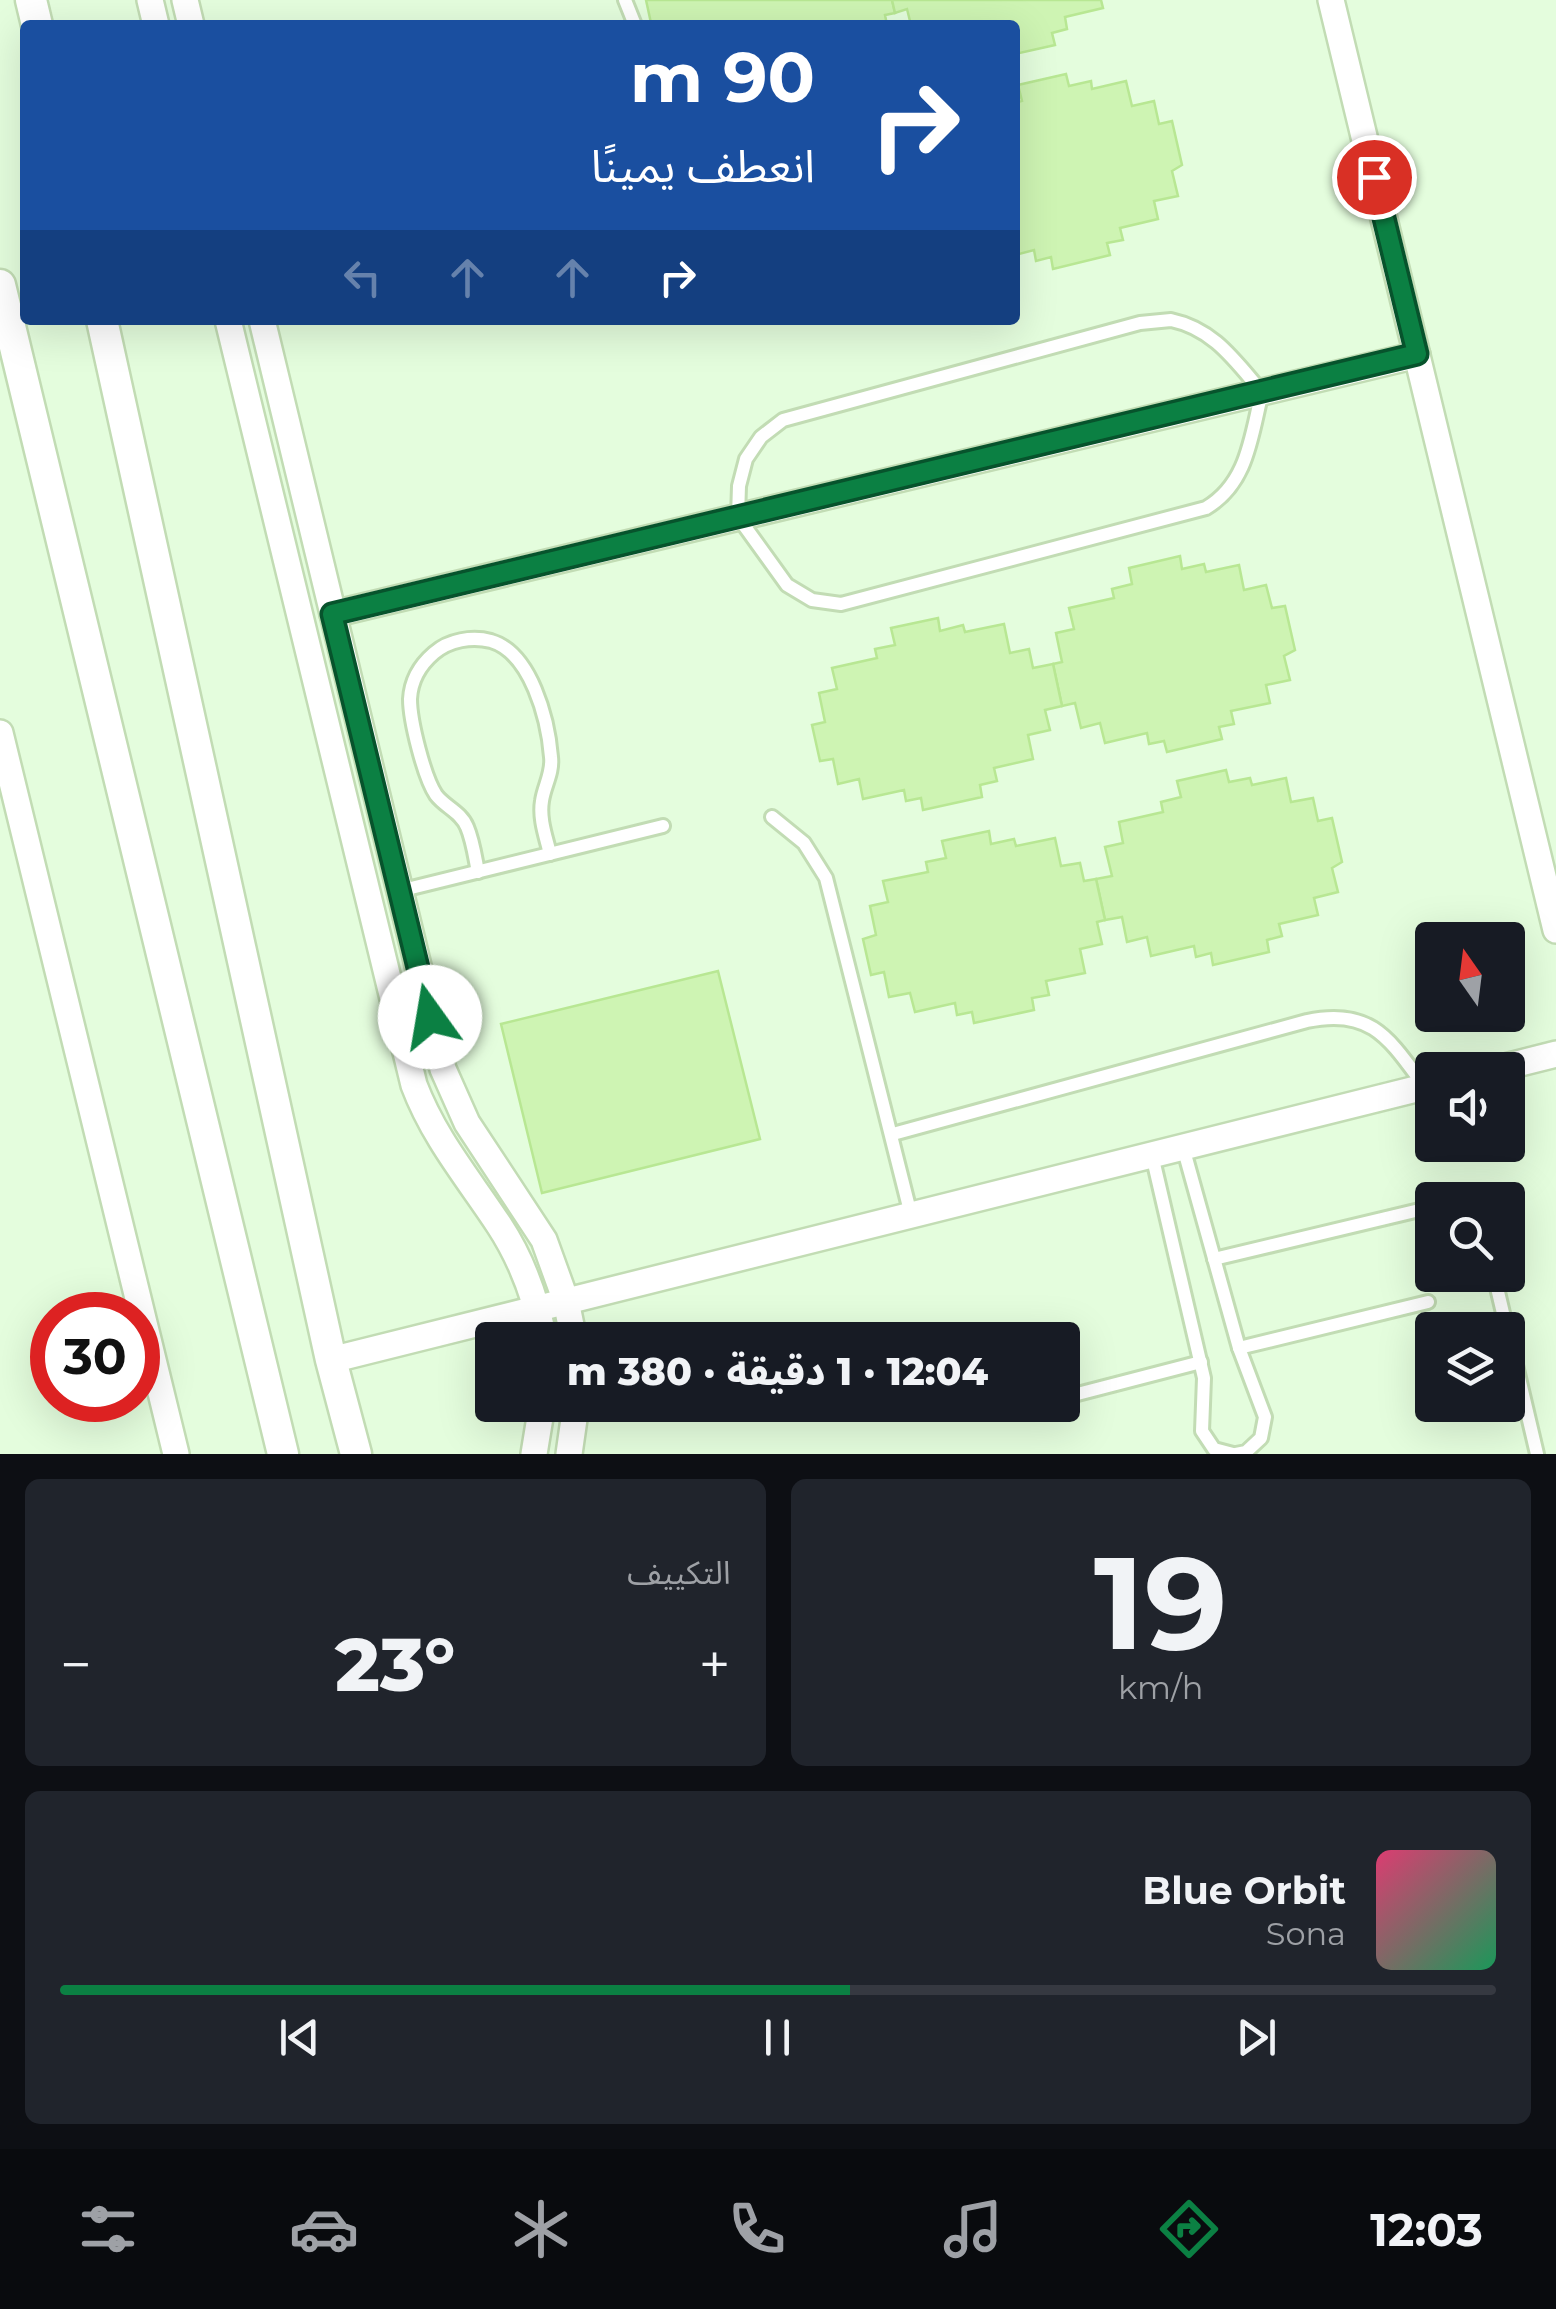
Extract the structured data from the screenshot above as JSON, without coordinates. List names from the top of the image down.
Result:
{
  "north": "top",
  "page": {
    "turn": ["90 m", "انعطف يمينًا"],
    "limit": "30",
    "trip": "12:04 · 1 دقيقة · 380 m",
    "tile": [
      ["19", "km/h"],
      "التكييف"
    ],
    "heat": ["−", "23°", "+"],
    "song": ["Blue Orbit", "Sona"],
    "tabs": "12:03"
  }
}
